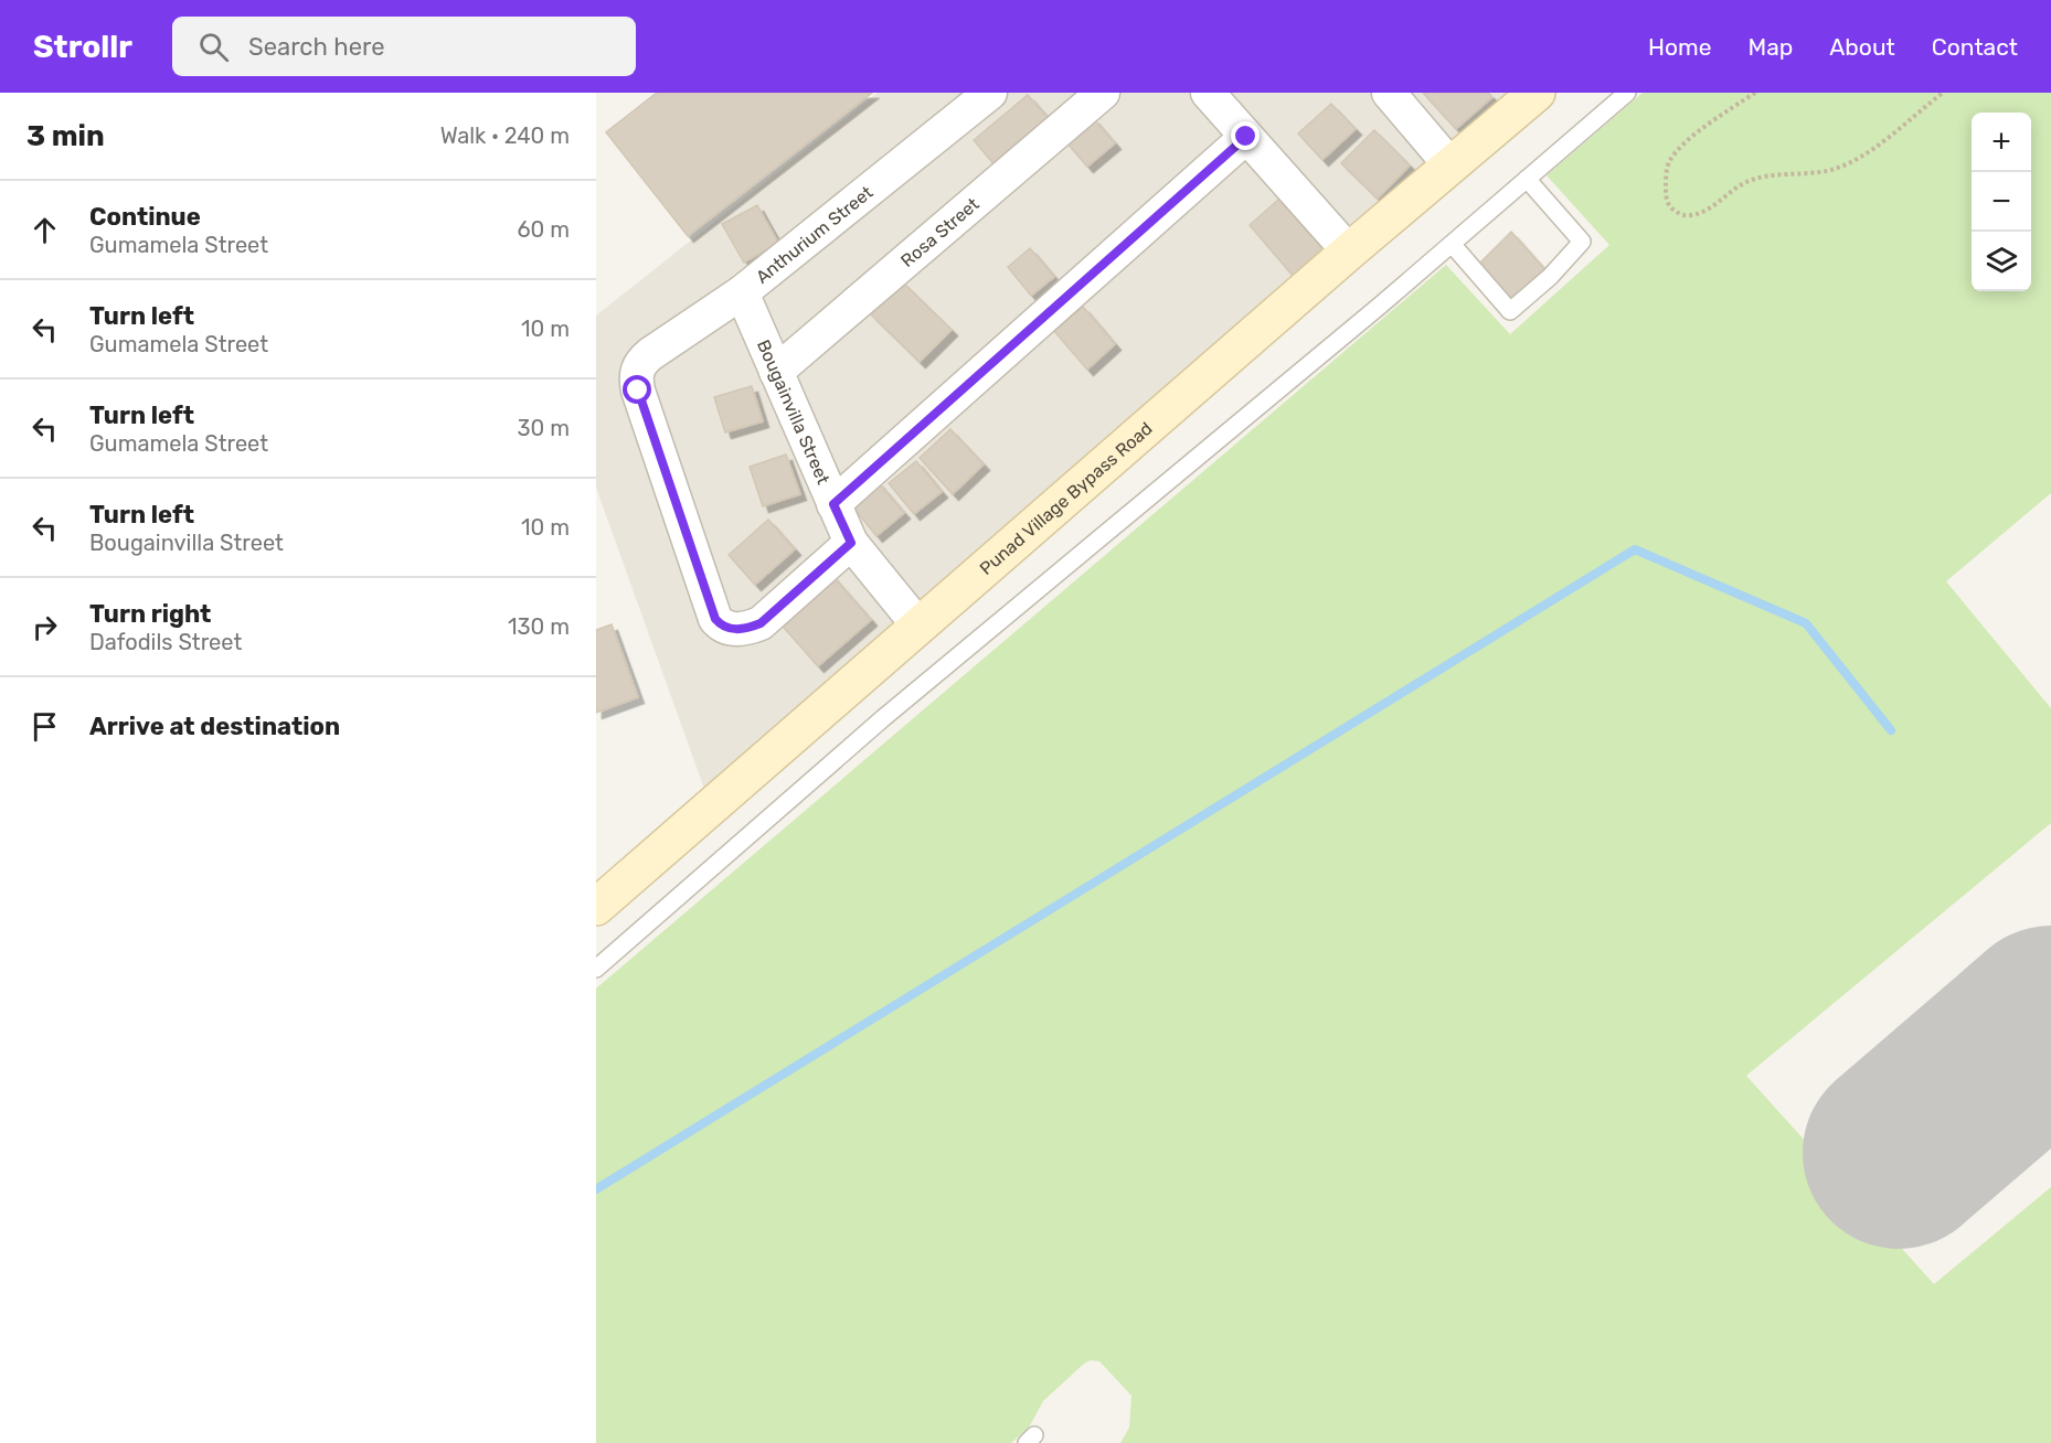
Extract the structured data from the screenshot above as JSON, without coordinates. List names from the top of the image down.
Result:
{
  "streets": {
    "main road": ["Punad Village Bypass Road"],
    "street": ["Rosa Street", "Anthurium Street", "Bougainvilla Street"]
  },
  "crossings": [
    ["Rosa Street", "Bougainvilla Street"],
    ["Anthurium Street", "Bougainvilla Street"],
    ["Bougainvilla Street", "Punad Village Bypass Road"]
  ],
  "page": {
    "header": "Strollr",
    "search": "Search here",
    "nav": [
      "Home",
      "Map",
      "About",
      "Contact"
    ],
    "heading": ["3 min", "Walk · 240 m"],
    "map_buttons": ["+", "−"],
    "list": [
      ["Continue", "Gumamela Street", "60 m"],
      ["Turn left", "Gumamela Street", "10 m"],
      ["Turn left", "Gumamela Street", "30 m"],
      ["Turn left", "Bougainvilla Street", "10 m"],
      ["Turn right", "Dafodils Street", "130 m"],
      "Arrive at destination"
    ]
  }
}
